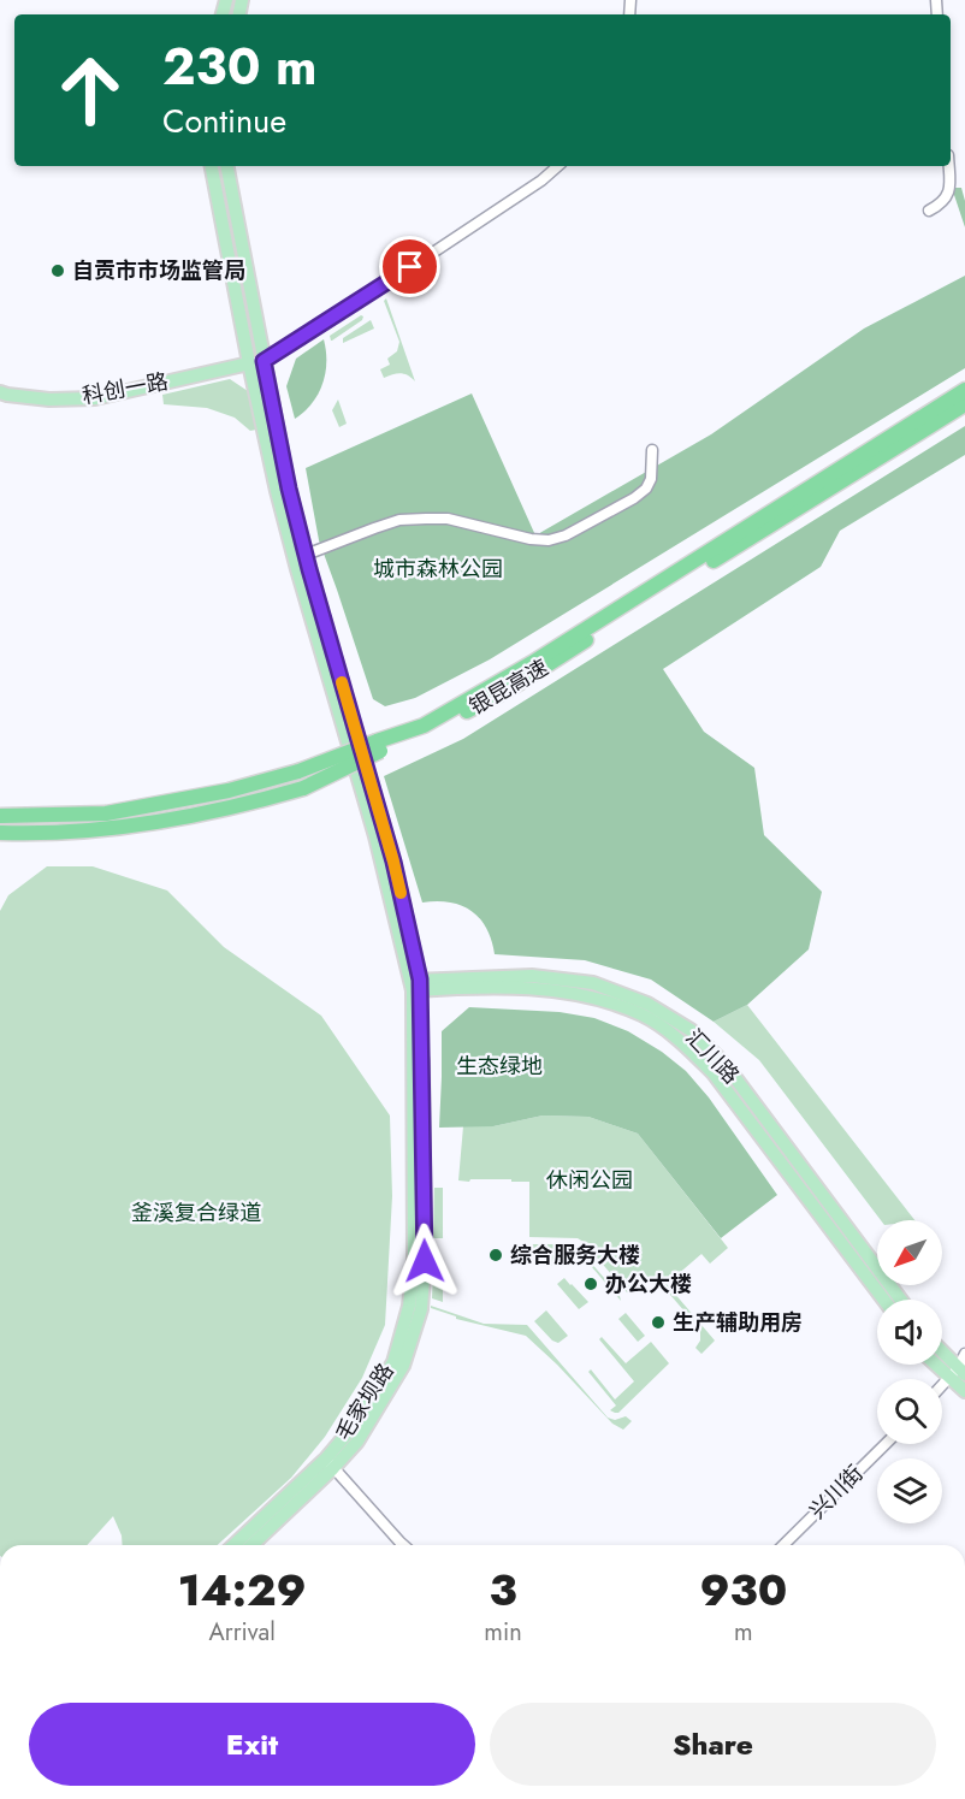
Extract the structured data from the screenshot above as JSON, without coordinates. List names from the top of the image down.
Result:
{
  "streets": {
    "highway": ["银昆高速"],
    "main road": ["科创一路", "汇川路", "毛家坝路"],
    "street": ["兴川街"]
  },
  "crossings": [
    ["汇川路", "毛家坝路"]
  ],
  "parks": [
    "城市森林公园",
    "生态绿地",
    "休闲公园",
    "釜溪复合绿道"
  ],
  "places": [
    "自贡市市场监管局",
    "综合服务大楼",
    "办公大楼",
    "生产辅助用房"
  ],
  "north": "bottom left",
  "page": {
    "turn": ["230 m", "Continue"],
    "eta": [
      "14:29",
      "Arrival",
      "3",
      "min",
      "930",
      "m"
    ],
    "buttons": ["Exit", "Share"]
  }
}
